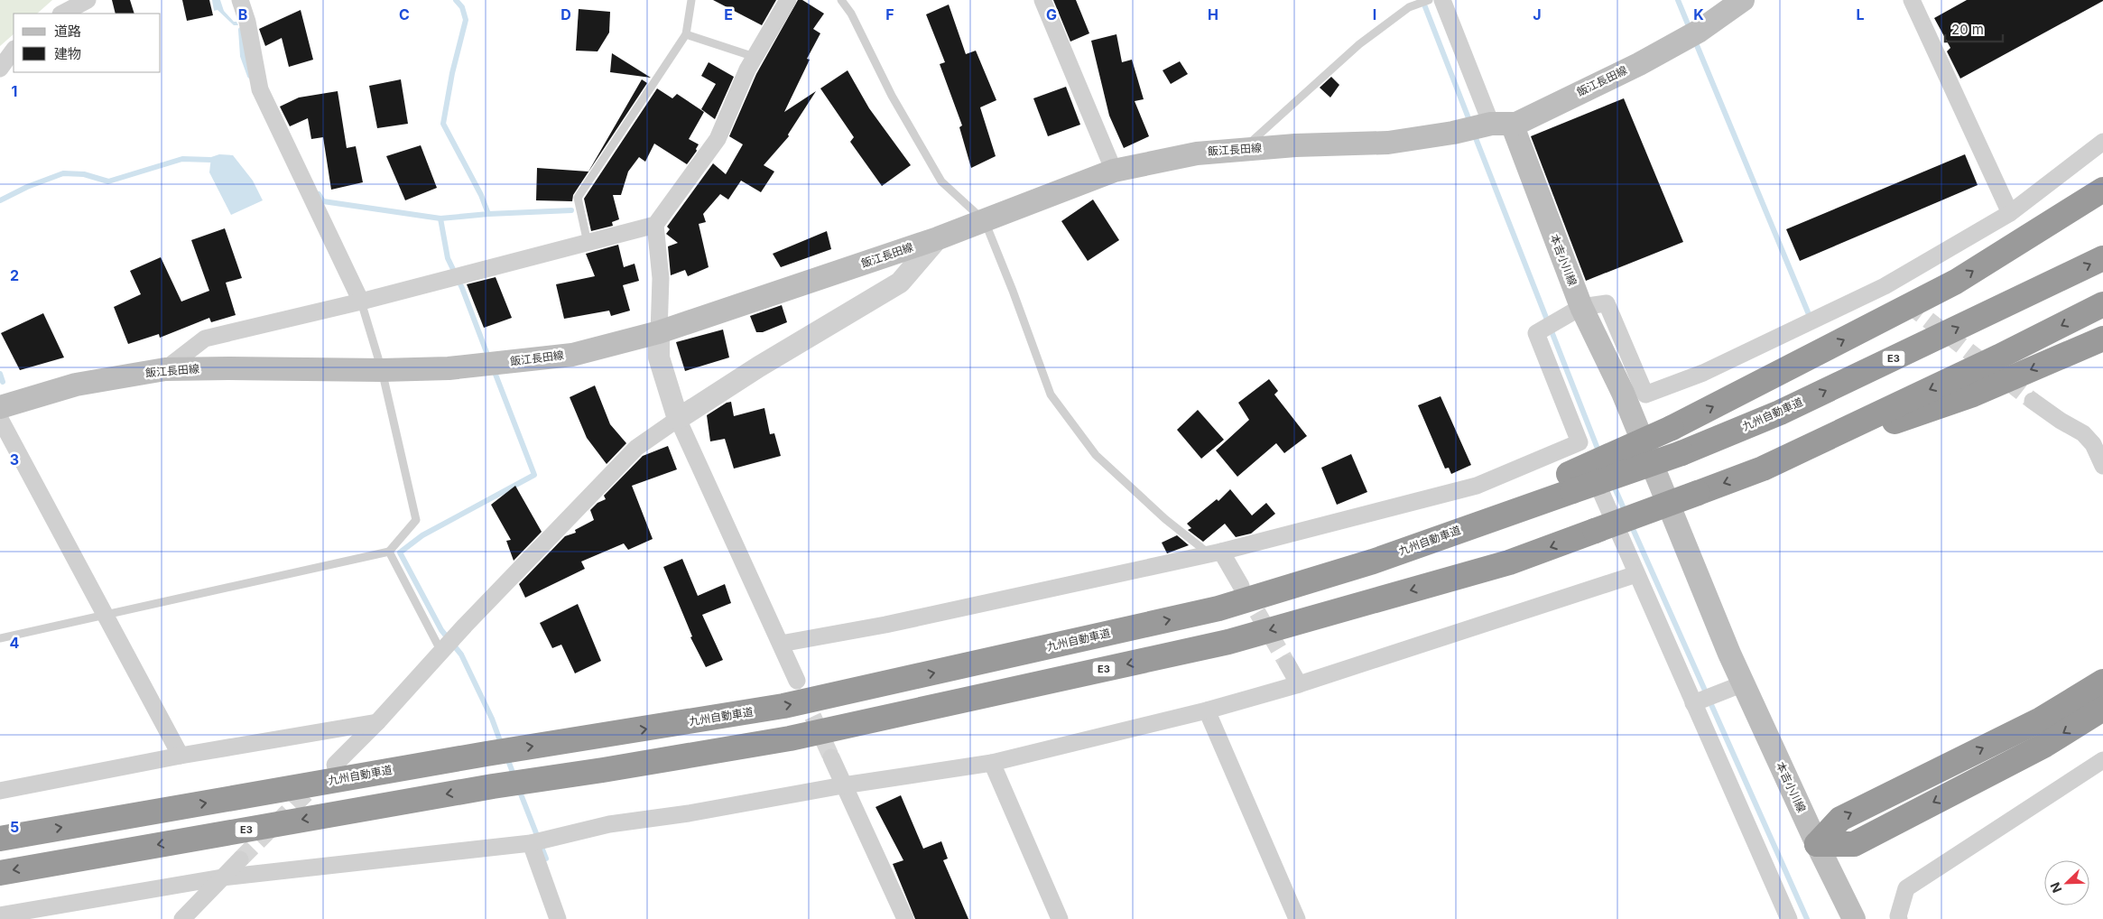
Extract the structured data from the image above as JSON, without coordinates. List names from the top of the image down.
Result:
{
  "streets": {
    "highway": ["E3", "九州自動車道"],
    "main road": ["飯江長田線", "本吉小川線"]
  },
  "crossings": [
    ["飯江長田線", "本吉小川線"]
  ],
  "legend": ["道路", "建物"],
  "scale_bar": "20 m",
  "north": "bottom left",
  "grid": {
    "columns": [
      "B",
      "C",
      "D",
      "E",
      "F",
      "G",
      "H",
      "I",
      "J",
      "K",
      "L"
    ],
    "rows": [
      "1",
      "2",
      "3",
      "4",
      "5"
    ]
  }
}
